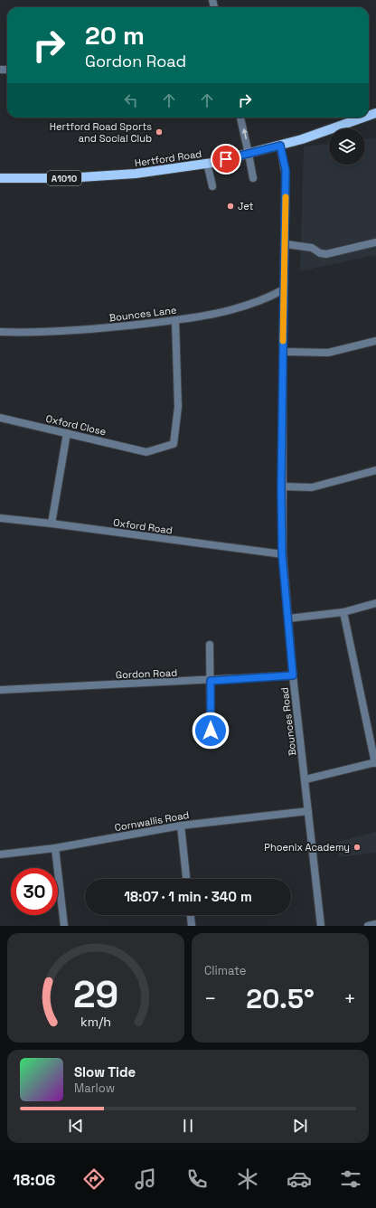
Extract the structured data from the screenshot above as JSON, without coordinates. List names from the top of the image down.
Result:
{
  "streets": {
    "main road": ["Hertford Road", "A1010"],
    "street": [
      "Bounces Lane",
      "Oxford Close",
      "Oxford Road",
      "Gordon Road",
      "Bounces Road",
      "Cornwallis Road"
    ]
  },
  "crossings": [
    ["Hertford Road", "Bounces Road"],
    ["Bounces Lane", "Oxford Close"],
    ["Bounces Lane", "Bounces Road"],
    ["Oxford Road", "Bounces Road"],
    ["Gordon Road", "Bounces Road"],
    ["Bounces Road", "Cornwallis Road"]
  ],
  "places": ["Hertford Road Sports and Social Club", "Jet", "Phoenix Academy"],
  "page": {
    "turn": ["20 m", "Gordon Road"],
    "limit": "30",
    "trip": "18:07 · 1 min · 340 m",
    "tile": "Climate",
    "heat": ["−", "20.5°", "+"],
    "song": ["Slow Tide", "Marlow"],
    "tabs": "18:06",
    "gauge": ["29", "km/h"]
  }
}
